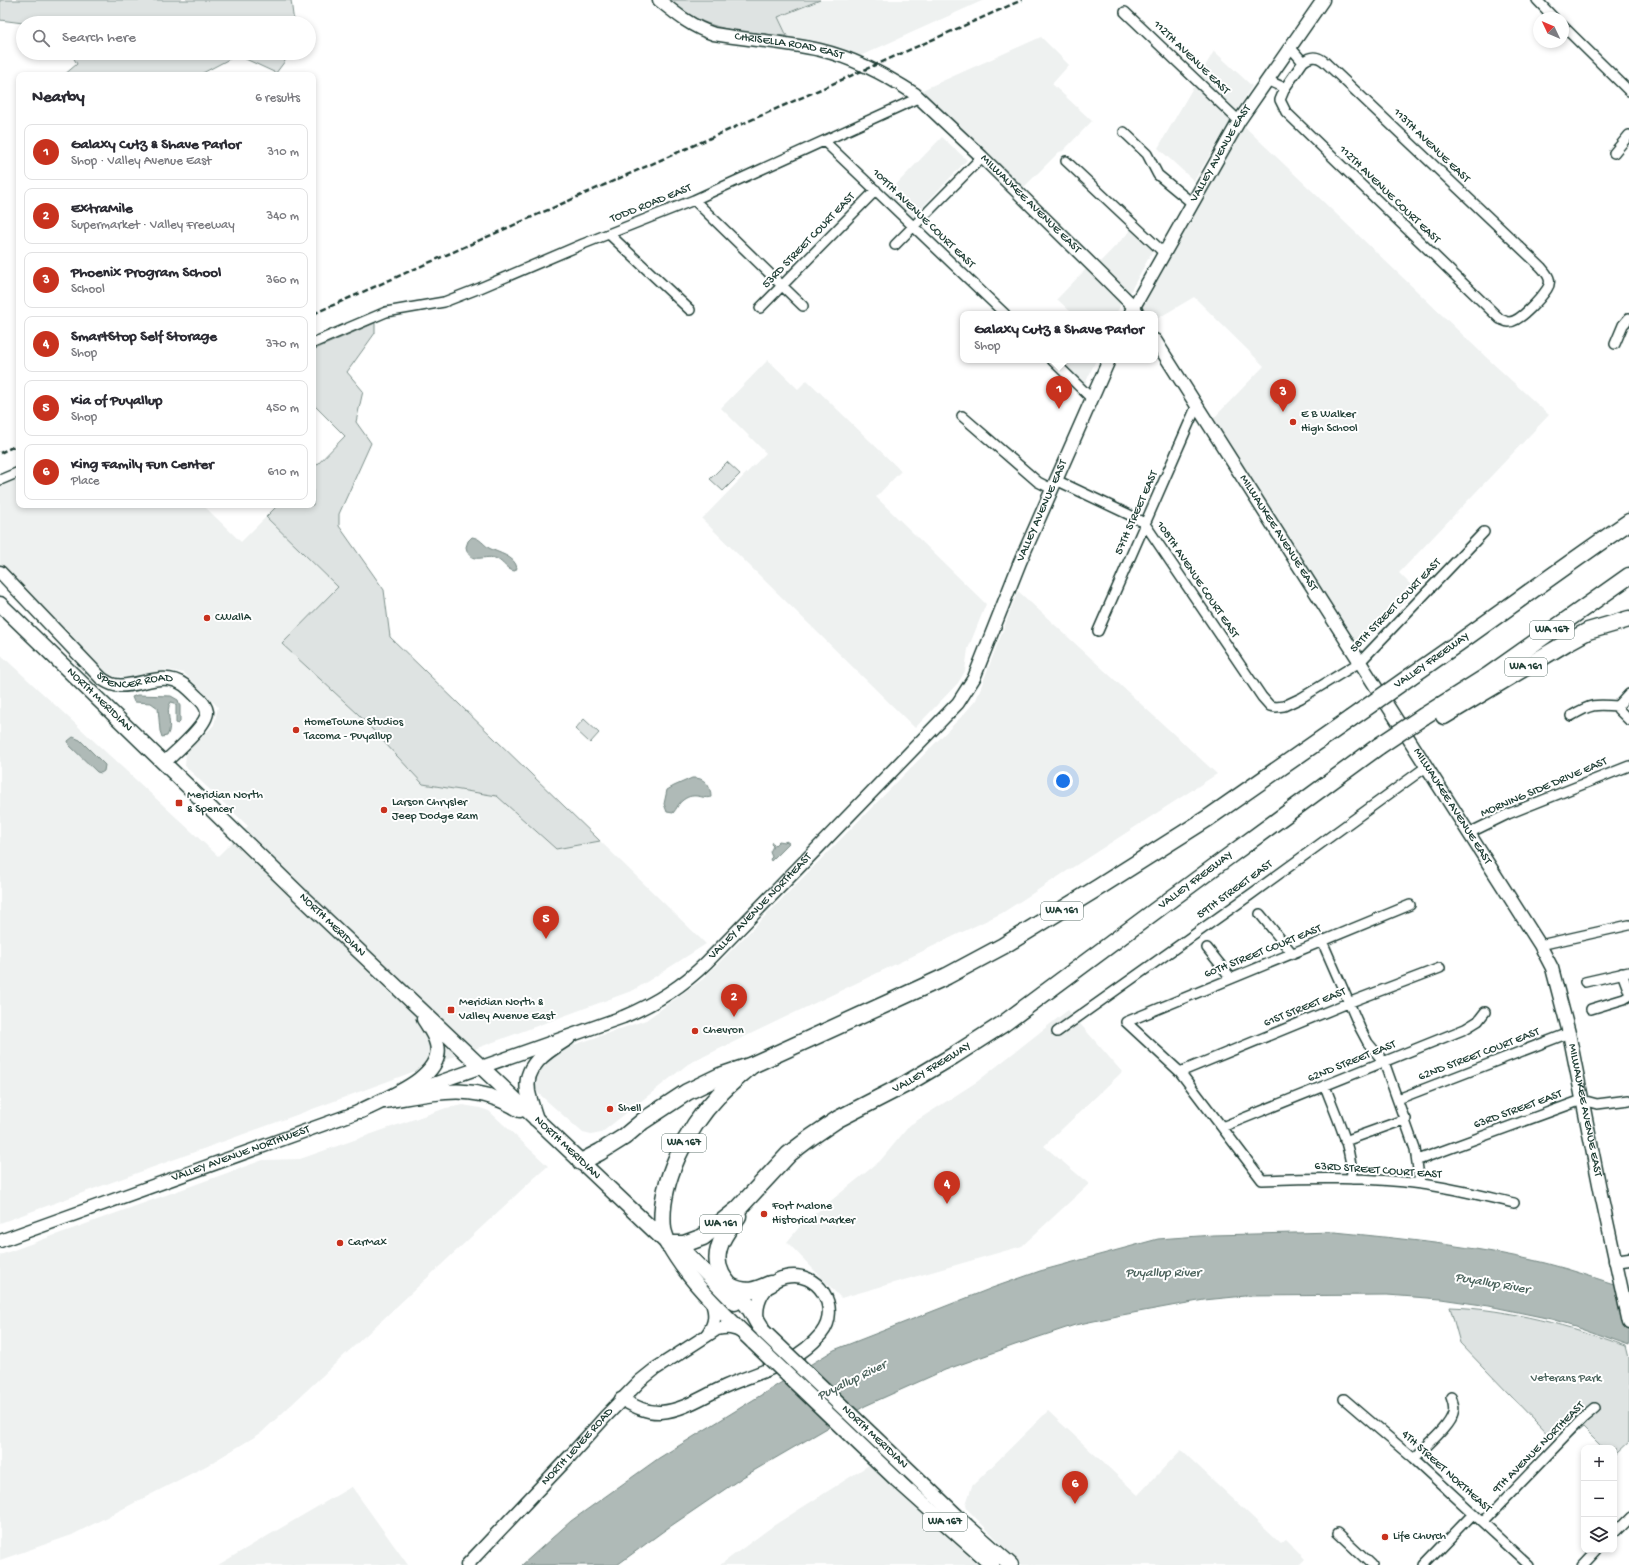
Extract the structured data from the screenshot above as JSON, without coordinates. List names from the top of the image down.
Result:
{
  "streets": {
    "highway": ["WA 167", "VALLEY FREEWAY", "WA 161"],
    "main road": ["NORTH MERIDIAN"],
    "street": [
      "CHRISELLA ROAD EAST",
      "112TH AVENUE EAST",
      "113TH AVENUE EAST",
      "VALLEY AVENUE EAST",
      "112TH AVENUE COURT EAST",
      "TODD ROAD EAST",
      "MILWAUKEE AVENUE EAST",
      "109TH AVENUE COURT EAST",
      "53RD STREET COURT EAST",
      "57TH STREET EAST",
      "108TH AVENUE COURT EAST",
      "58TH STREET COURT EAST",
      "SPENCER ROAD",
      "MORNING SIDE DRIVE EAST",
      "59TH STREET EAST",
      "VALLEY AVENUE NORTHEAST",
      "60TH STREET COURT EAST",
      "61ST STREET EAST",
      "62ND STREET COURT EAST",
      "62ND STREET EAST",
      "63RD STREET EAST",
      "VALLEY AVENUE NORTHWEST",
      "63RD STREET COURT EAST",
      "NORTH LEVEE ROAD",
      "9TH AVENUE NORTHEAST",
      "4TH STREET NORTHEAST"
    ]
  },
  "crossings": [
    ["CHRISELLA ROAD EAST", "TODD ROAD EAST"],
    ["CHRISELLA ROAD EAST", "MILWAUKEE AVENUE EAST"],
    ["112TH AVENUE EAST", "VALLEY AVENUE EAST"],
    ["113TH AVENUE EAST", "112TH AVENUE COURT EAST"],
    ["VALLEY AVENUE EAST", "MILWAUKEE AVENUE EAST"],
    ["VALLEY AVENUE EAST", "108TH AVENUE COURT EAST"],
    ["VALLEY AVENUE EAST", "VALLEY AVENUE NORTHEAST"],
    ["TODD ROAD EAST", "MILWAUKEE AVENUE EAST"],
    ["TODD ROAD EAST", "109TH AVENUE COURT EAST"],
    ["MILWAUKEE AVENUE EAST", "57TH STREET EAST"],
    ["MILWAUKEE AVENUE EAST", "58TH STREET COURT EAST"],
    ["MILWAUKEE AVENUE EAST", "MORNING SIDE DRIVE EAST"],
    ["MILWAUKEE AVENUE EAST", "59TH STREET EAST"],
    ["MILWAUKEE AVENUE EAST", "62ND STREET COURT EAST"],
    ["MILWAUKEE AVENUE EAST", "63RD STREET EAST"],
    ["109TH AVENUE COURT EAST", "53RD STREET COURT EAST"],
    ["57TH STREET EAST", "108TH AVENUE COURT EAST"],
    ["108TH AVENUE COURT EAST", "58TH STREET COURT EAST"],
    ["WA 167", "VALLEY FREEWAY"],
    ["WA 167", "WA 161"],
    ["WA 167", "NORTH MERIDIAN"],
    ["VALLEY FREEWAY", "WA 161"],
    ["WA 161", "NORTH MERIDIAN"],
    ["SPENCER ROAD", "NORTH MERIDIAN"],
    ["NORTH MERIDIAN", "VALLEY AVENUE NORTHEAST"],
    ["NORTH MERIDIAN", "VALLEY AVENUE NORTHWEST"],
    ["NORTH MERIDIAN", "NORTH LEVEE ROAD"],
    ["VALLEY AVENUE NORTHEAST", "VALLEY AVENUE NORTHWEST"],
    ["60TH STREET COURT EAST", "61ST STREET EAST"],
    ["62ND STREET EAST", "63RD STREET COURT EAST"],
    ["9TH AVENUE NORTHEAST", "4TH STREET NORTHEAST"]
  ],
  "water": ["Puyallup River"],
  "parks": ["Veterans Park"],
  "places": {
    "other": [
      "E B Walker High School",
      "CWallA",
      "HomeTowne Studios Tacoma - Puyallup",
      "Larson Chrysler Jeep Dodge Ram",
      "Chevron",
      "Shell",
      "Fort Malone Historical Marker",
      "CarMax",
      "Life Church"
    ],
    "transit": ["Meridian North & Spencer", "Meridian North & Valley Avenue East"]
  },
  "north": "top left",
  "page": {
    "search": "Search here",
    "heading": ["Nearby", "6 results"],
    "list": [
      {
        "mark": "1",
        "name": "Galaxy Cutz & Shave Parlor",
        "note": "Shop · Valley Avenue East",
        "value": "310 m"
      },
      {
        "mark": "2",
        "name": "ExtraMile",
        "note": "Supermarket · Valley Freeway",
        "value": "340 m"
      },
      {
        "mark": "3",
        "name": "Phoenix Program School",
        "note": "School",
        "value": "360 m"
      },
      {
        "mark": "4",
        "name": "SmartStop Self Storage",
        "note": "Shop",
        "value": "370 m"
      },
      {
        "mark": "5",
        "name": "Kia of Puyallup",
        "note": "Shop",
        "value": "450 m"
      },
      {
        "mark": "6",
        "name": "King Family Fun Center",
        "note": "Place",
        "value": "610 m"
      }
    ],
    "popup": ["Galaxy Cutz & Shave Parlor", "Shop"],
    "pins": [
      "1",
      "3",
      "5",
      "2",
      "4",
      "6"
    ],
    "map_buttons": ["+", "−"]
  }
}
